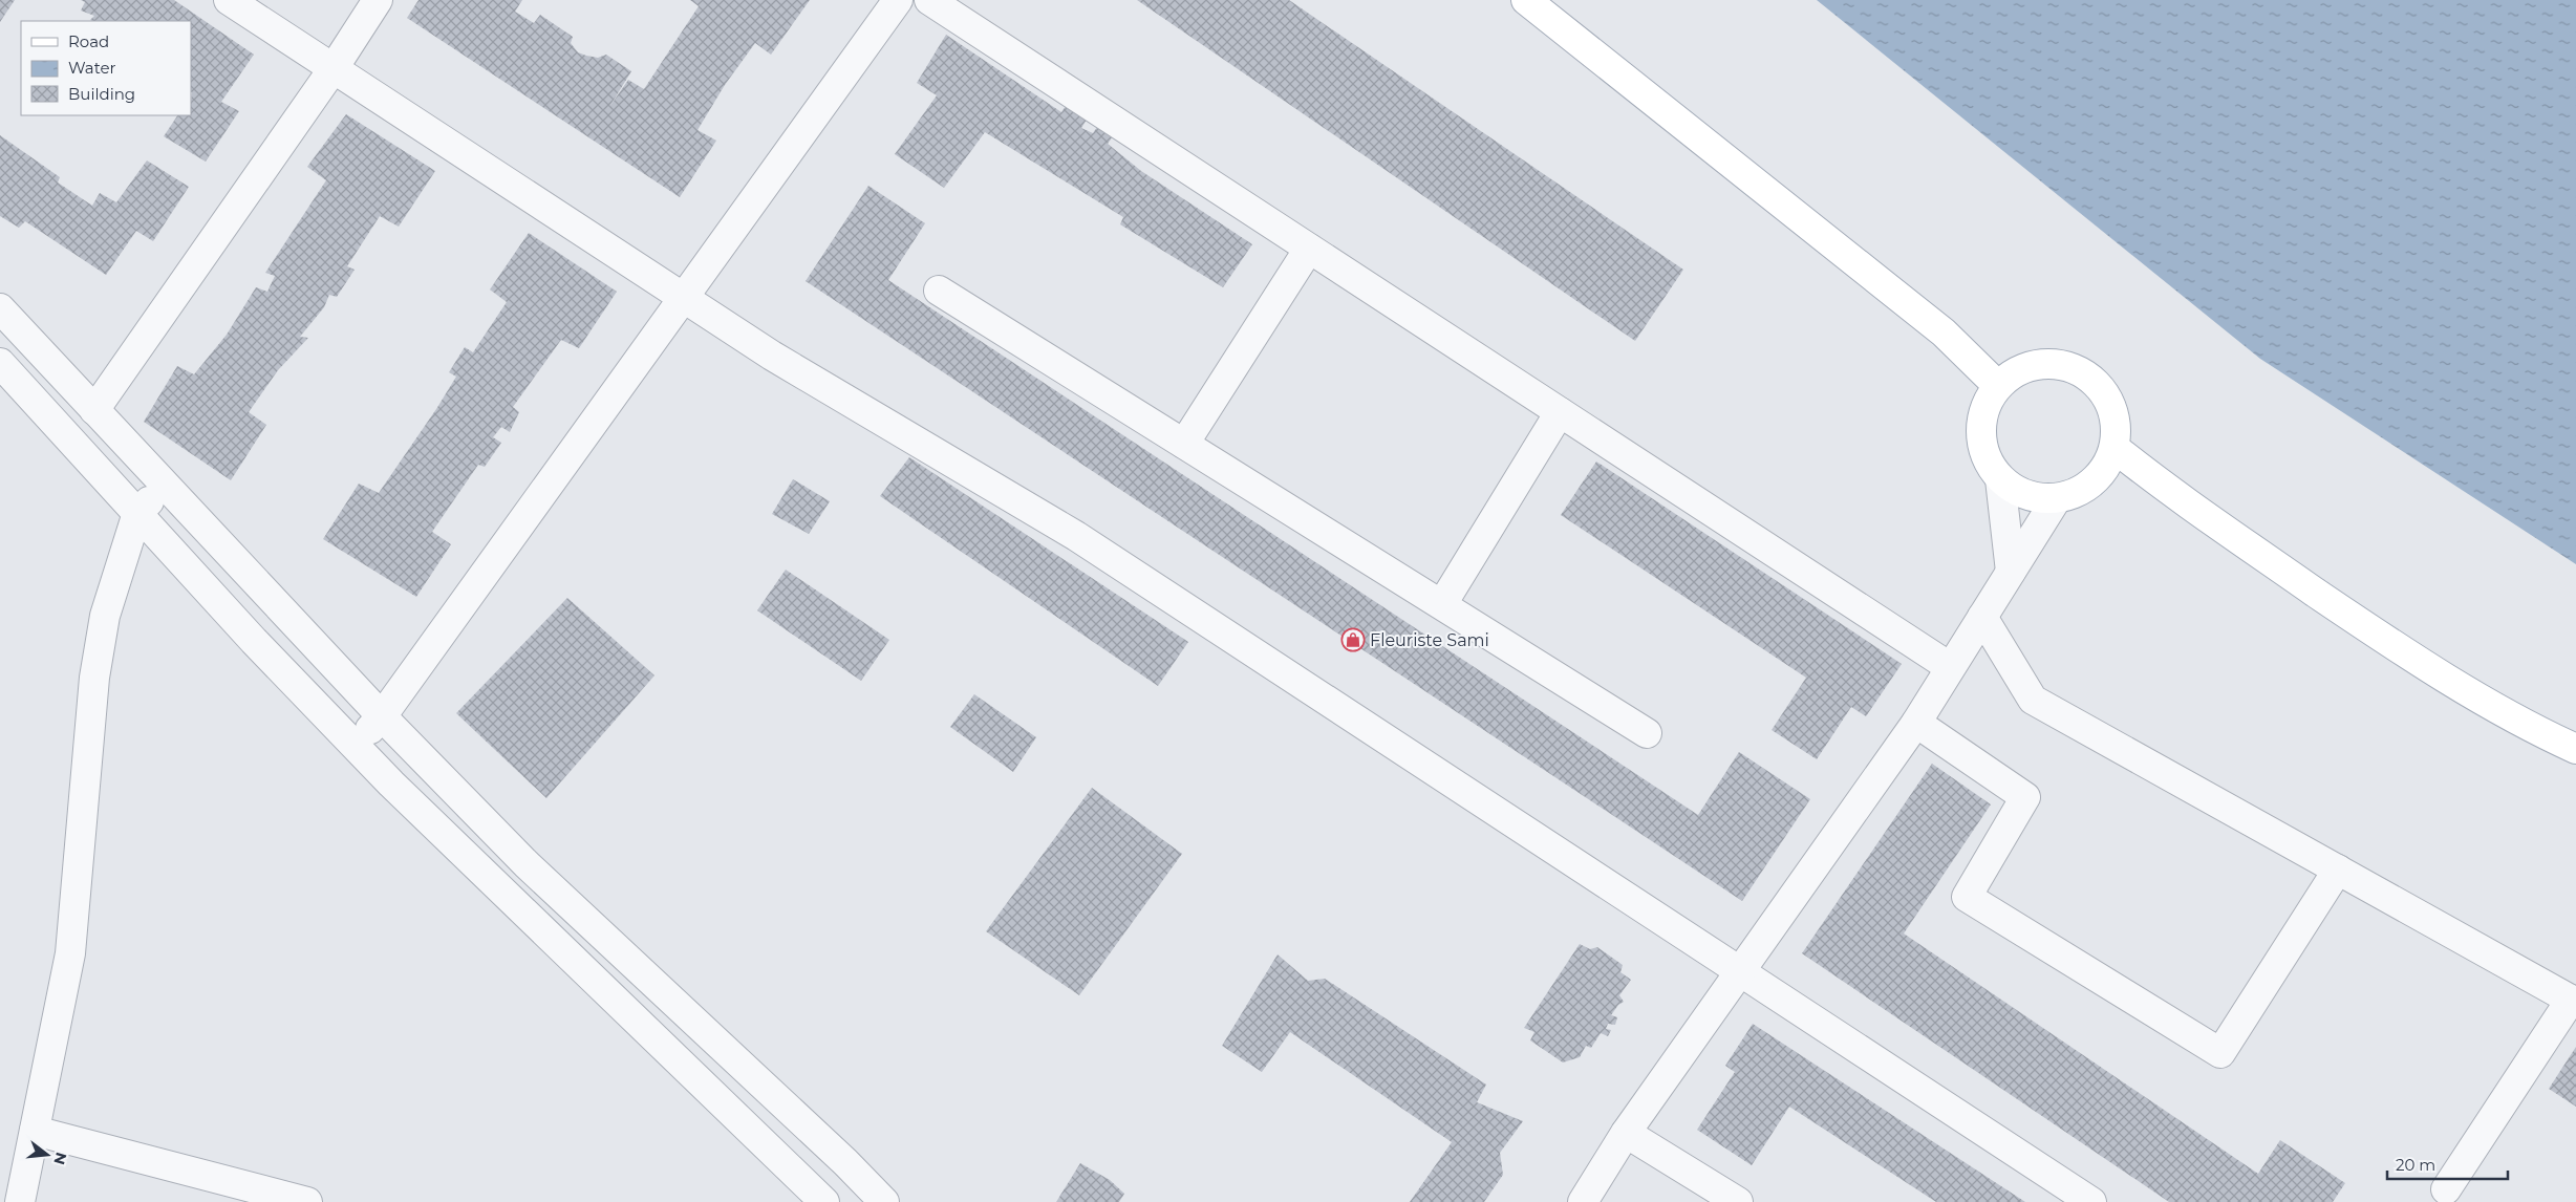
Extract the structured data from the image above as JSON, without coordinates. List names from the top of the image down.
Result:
{
  "places": {
    "shop": ["Fleuriste Sami"]
  },
  "legend": ["Road", "Water", "Building"],
  "scale_bar": "20 m",
  "north": "right"
}
